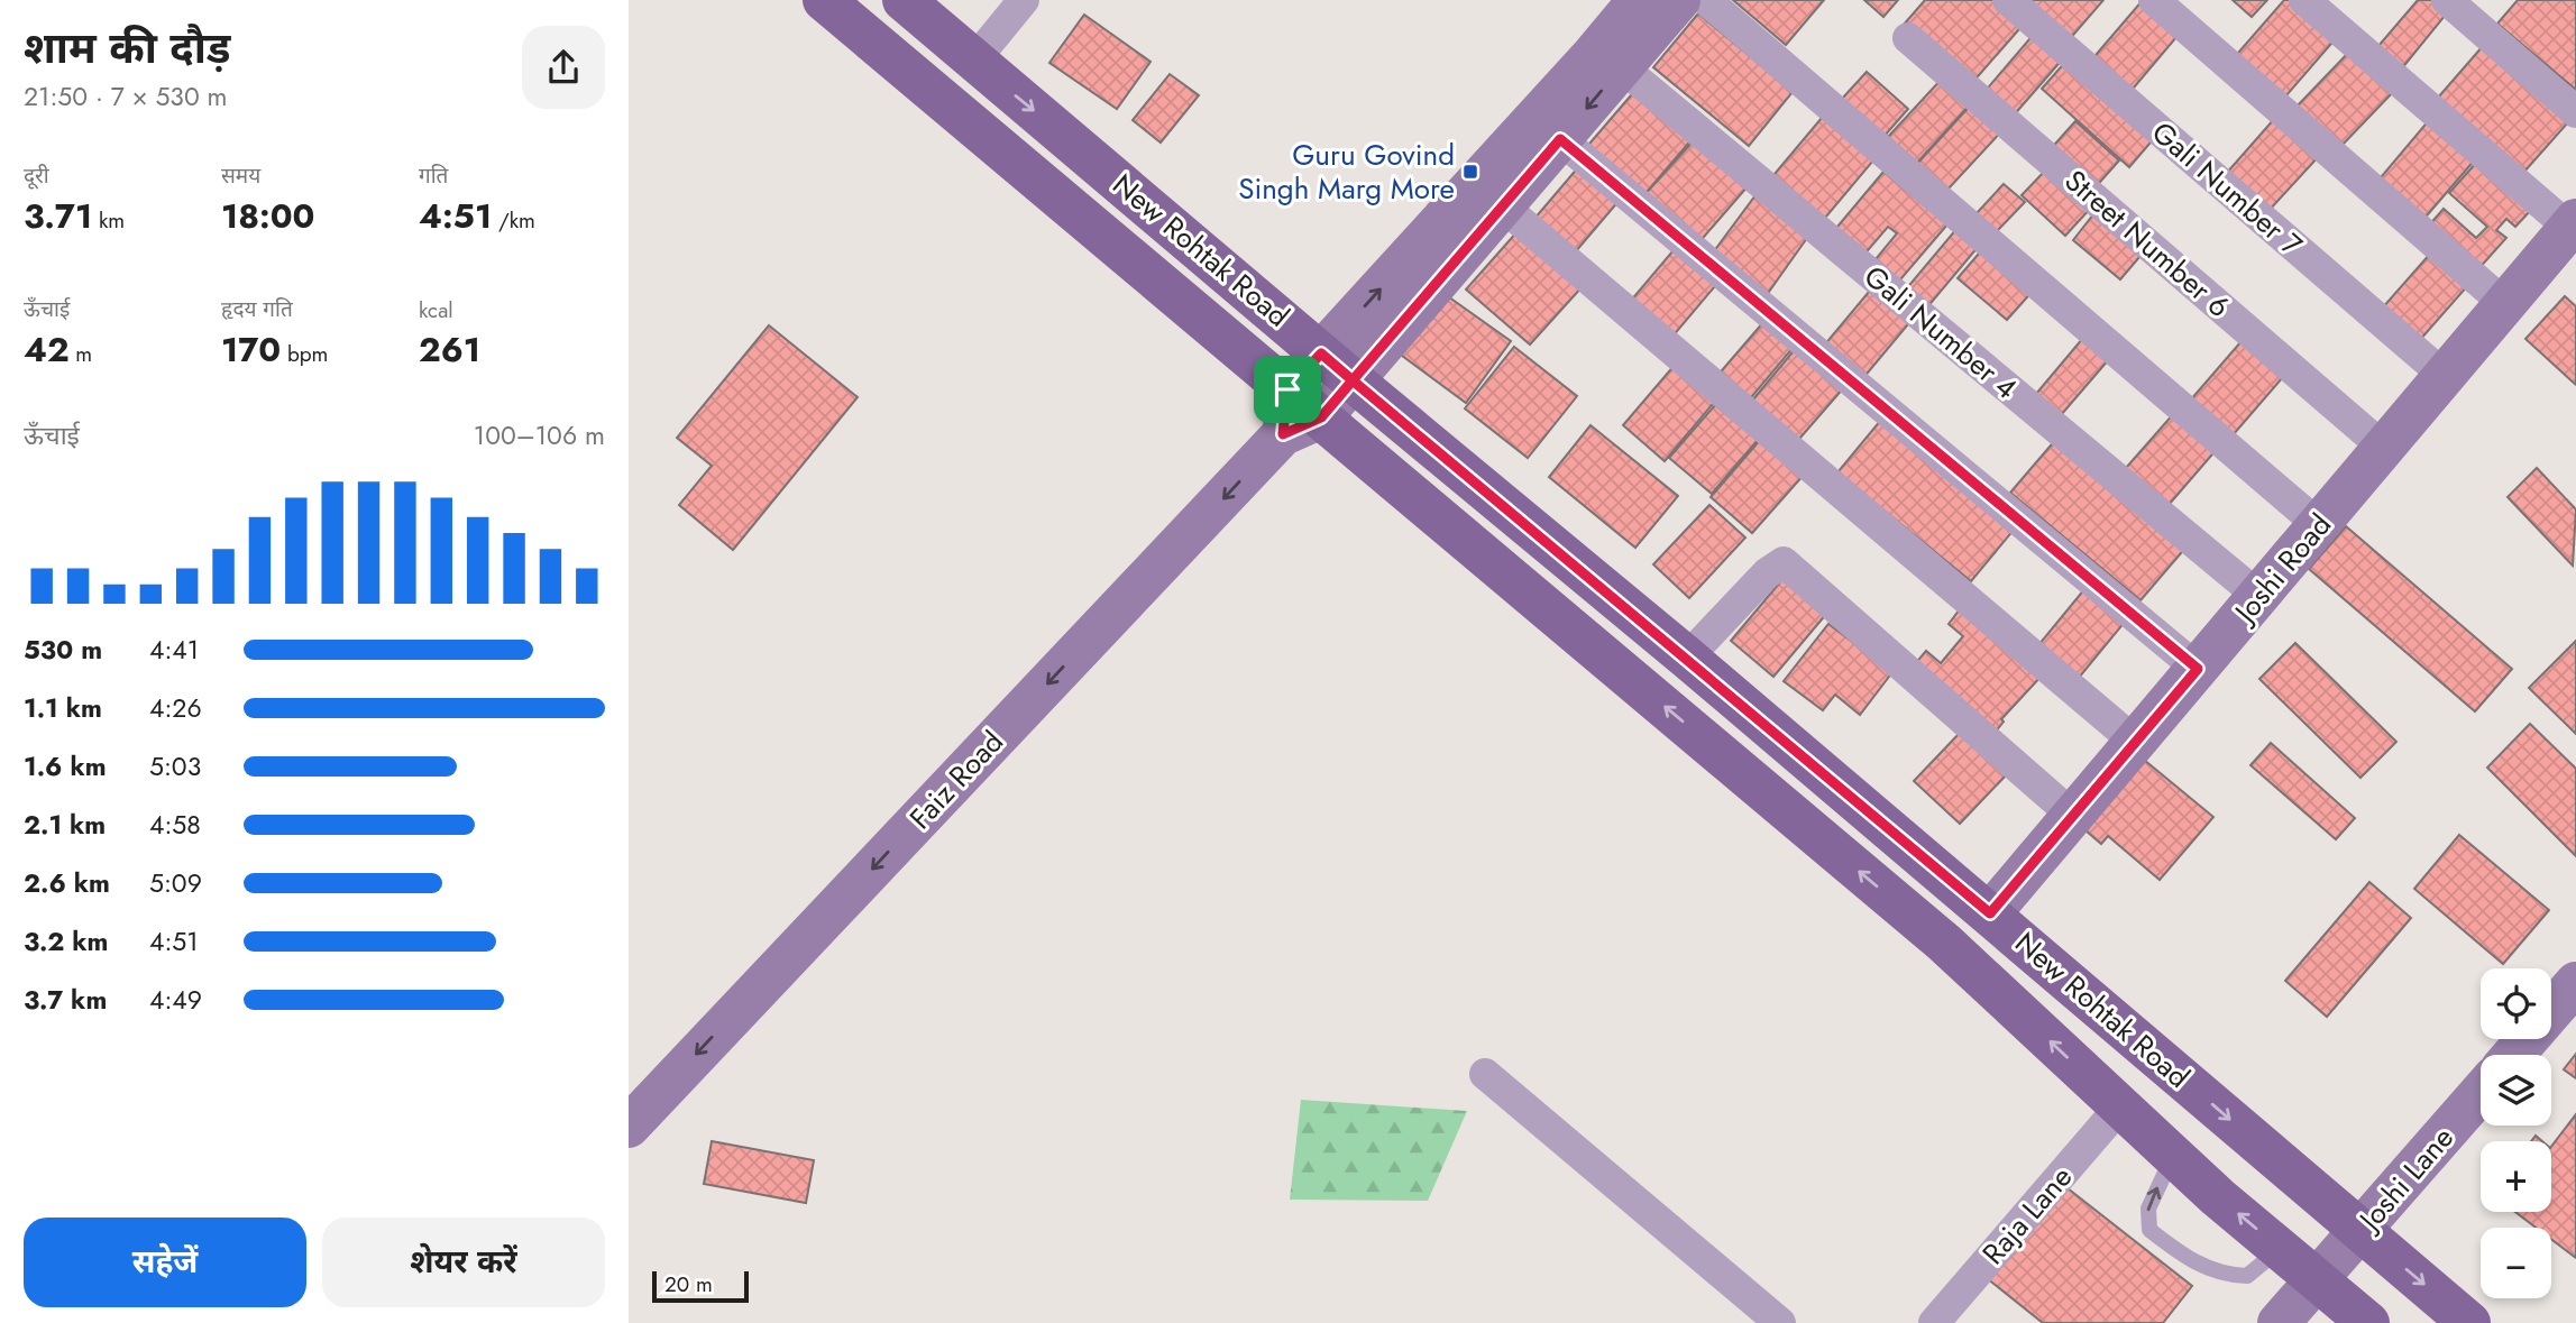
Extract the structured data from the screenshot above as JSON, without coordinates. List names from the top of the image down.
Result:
{
  "streets": {
    "main road": ["New Rohtak Road"],
    "street": [
      "Gali Number 7",
      "Street Number 6",
      "Gali Number 4",
      "Joshi Road",
      "Faiz Road",
      "Joshi Lane",
      "Raja Lane"
    ]
  },
  "crossings": [
    ["Gali Number 7", "Joshi Road"],
    ["Street Number 6", "Joshi Road"],
    ["New Rohtak Road", "Joshi Road"],
    ["New Rohtak Road", "Faiz Road"],
    ["New Rohtak Road", "Joshi Lane"],
    ["New Rohtak Road", "Raja Lane"],
    ["Gali Number 4", "Joshi Road"],
    ["Gali Number 4", "Faiz Road"]
  ],
  "one_way": ["Faiz Road"],
  "places": {
    "transit": ["Guru Govind Singh Marg More"]
  },
  "scale_bar": "20 m",
  "page": {
    "heading": ["शाम की दौड़", "21:50 · 7 × 530 m"],
    "stats": [
      ["दूरी", "3.71 km"],
      ["समय", "18:00"],
      ["गति", "4:51 /km"],
      ["ऊँचाई", "42 m"],
      ["हृदय गति", "170 bpm"],
      ["kcal", "261"]
    ],
    "chart": ["ऊँचाई", "100–106 m"],
    "list": [
      {
        "name": "530 m",
        "note": "4:41"
      },
      {
        "name": "1.1 km",
        "note": "4:26"
      },
      {
        "name": "1.6 km",
        "note": "5:03"
      },
      {
        "name": "2.1 km",
        "note": "4:58"
      },
      {
        "name": "2.6 km",
        "note": "5:09"
      },
      {
        "name": "3.2 km",
        "note": "4:51"
      },
      {
        "name": "3.7 km",
        "note": "4:49"
      }
    ],
    "map_buttons": ["+", "−"],
    "buttons": ["सहेजें", "शेयर करें"],
    "scale": "20 m"
  }
}
